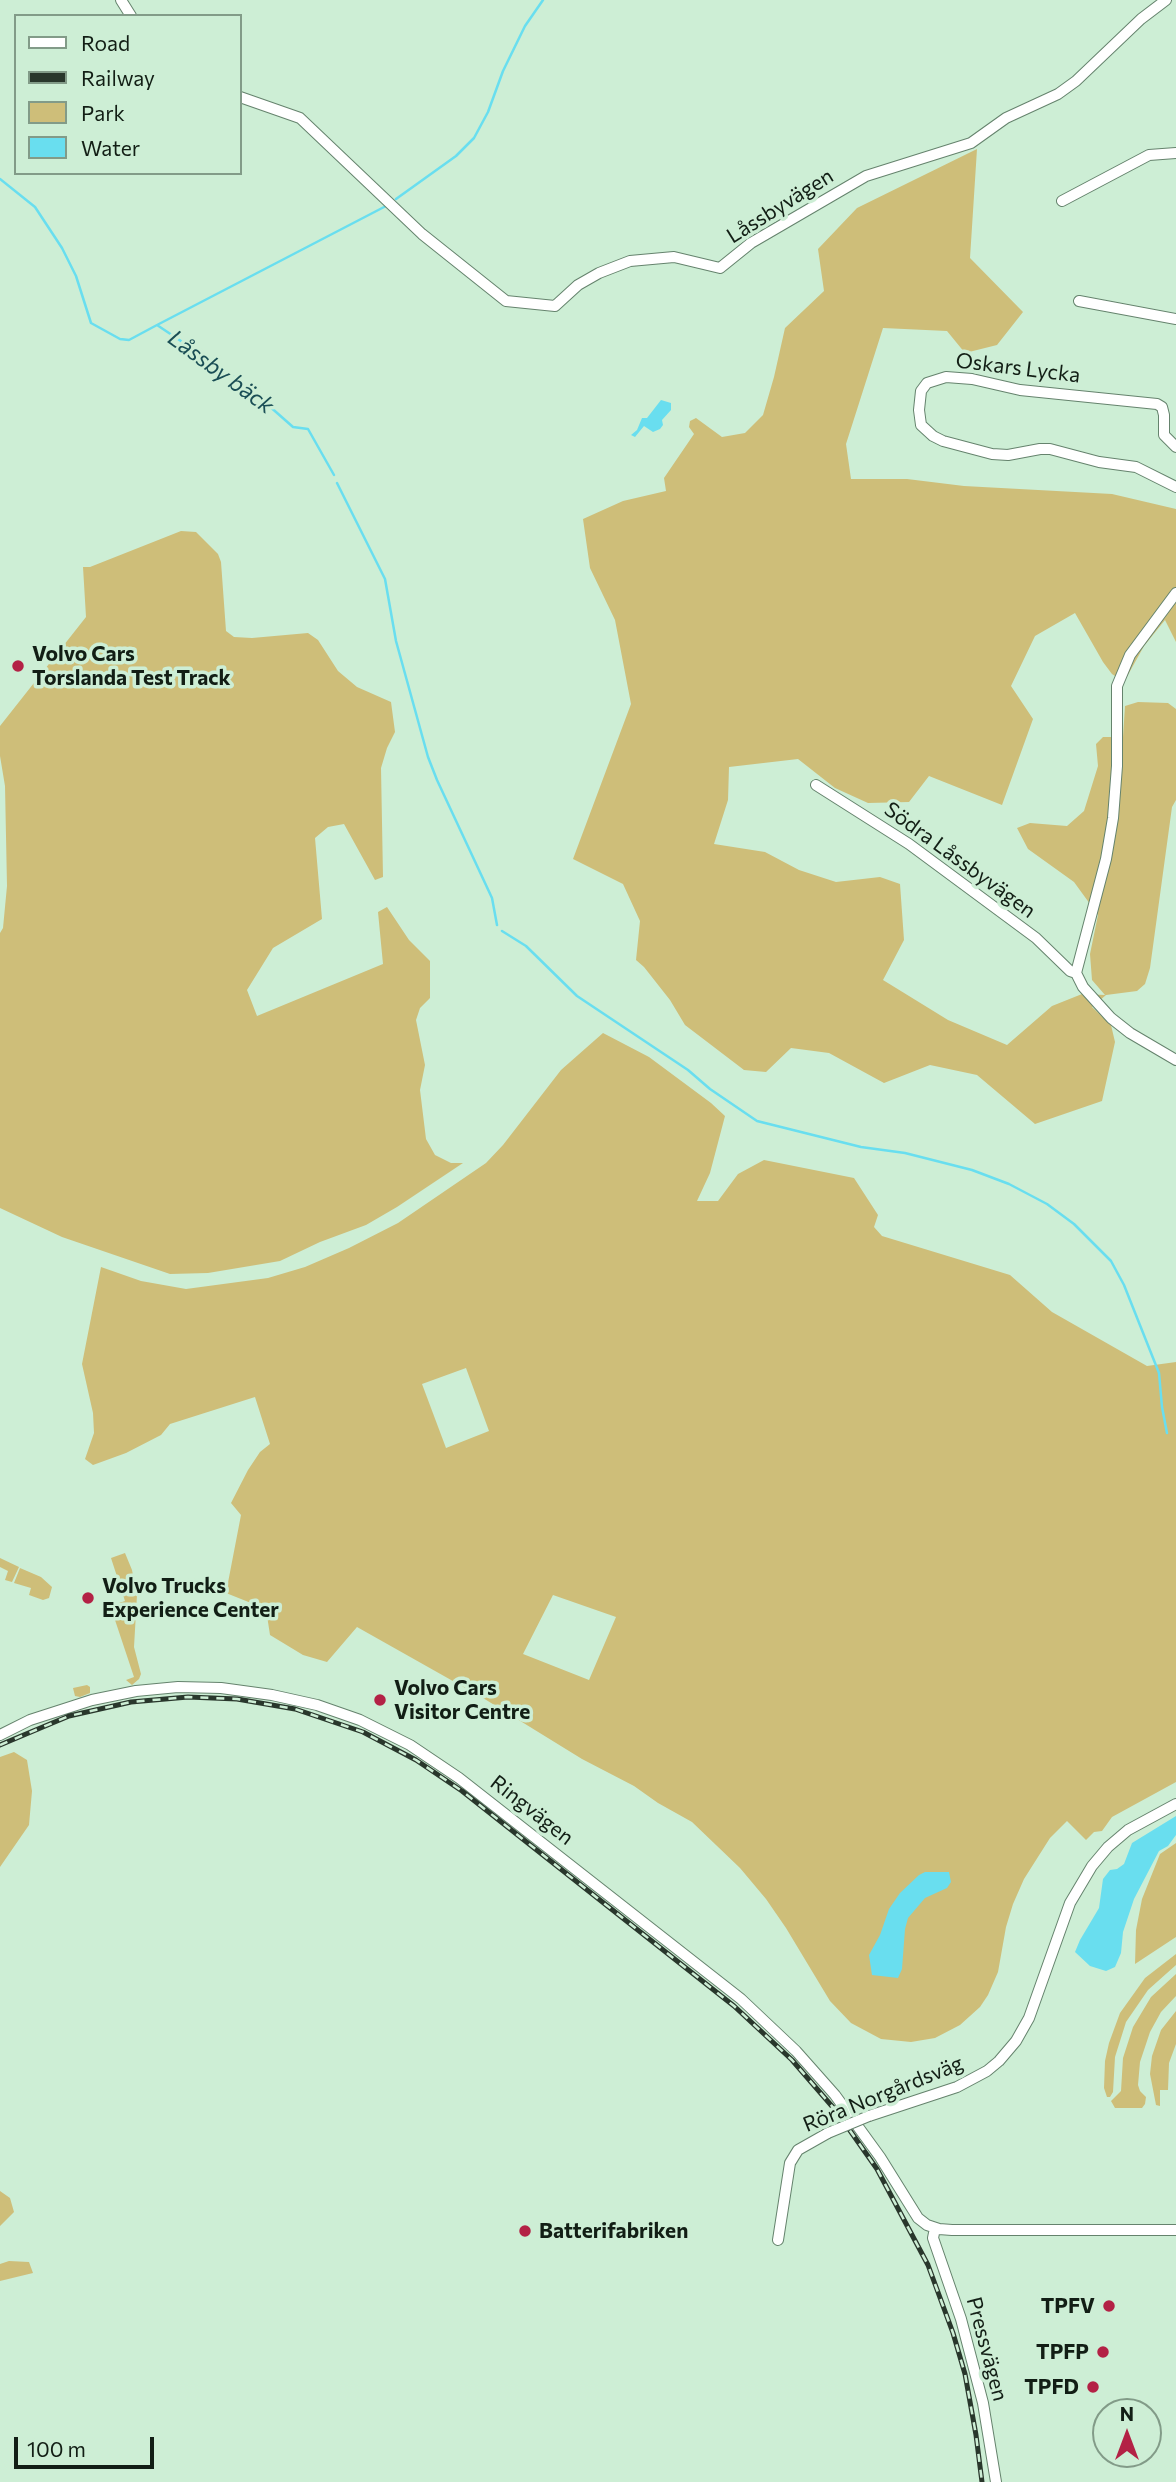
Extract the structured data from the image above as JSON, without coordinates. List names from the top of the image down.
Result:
{
  "streets": {
    "street": [
      "Låssbyvägen",
      "Oskars Lycka",
      "Södra Låssbyvägen",
      "Ringvägen",
      "Röra Norgårdsväg",
      "Pressvägen"
    ]
  },
  "crossings": [
    ["Ringvägen", "Pressvägen"]
  ],
  "water": ["Låssby bäck"],
  "places": [
    "Volvo Cars Torslanda Test Track",
    "Volvo Trucks Experience Center",
    "Volvo Cars Visitor Centre",
    "Batterifabriken",
    "TPFV",
    "TPFP",
    "TPFD"
  ],
  "legend": [
    "Road",
    "Railway",
    "Park",
    "Water"
  ],
  "scale_bar": "100 m",
  "north": "top"
}
